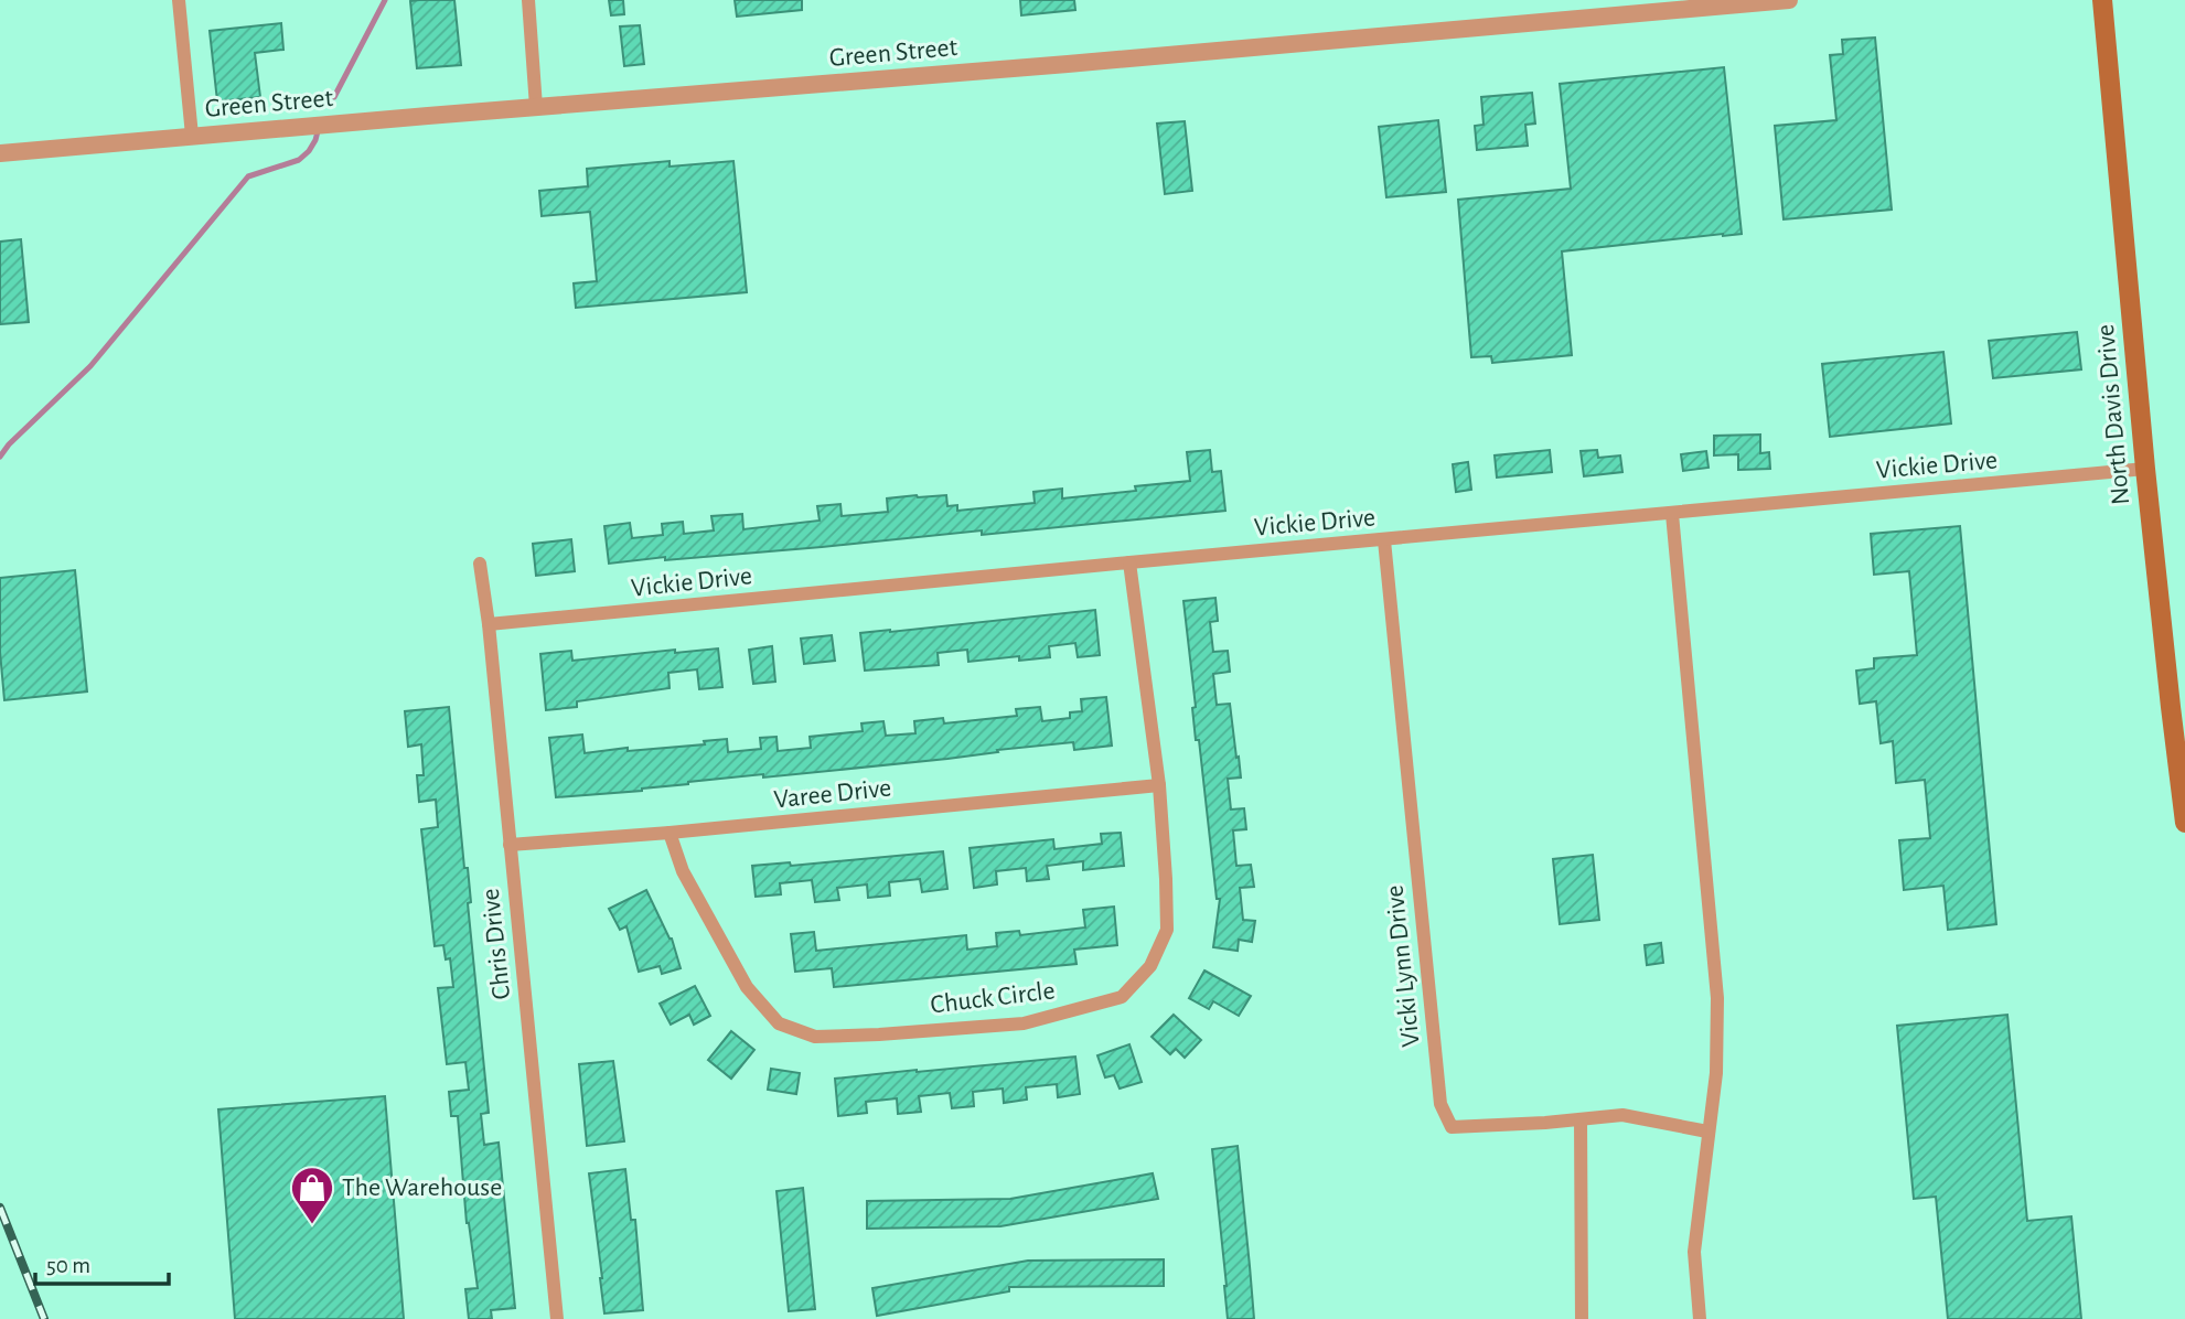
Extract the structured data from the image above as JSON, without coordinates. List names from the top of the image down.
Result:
{
  "streets": {
    "main road": ["North Davis Drive"],
    "street": [
      "Green Street",
      "Vickie Drive",
      "Varee Drive",
      "Chris Drive",
      "Vicki Lynn Drive",
      "Chuck Circle"
    ]
  },
  "crossings": [
    ["North Davis Drive", "Vickie Drive"],
    ["Vickie Drive", "Chris Drive"],
    ["Vickie Drive", "Vicki Lynn Drive"],
    ["Vickie Drive", "Chuck Circle"],
    ["Varee Drive", "Chris Drive"],
    ["Varee Drive", "Chuck Circle"]
  ],
  "places": {
    "shop": ["The Warehouse"]
  },
  "scale_bar": "50 m"
}
